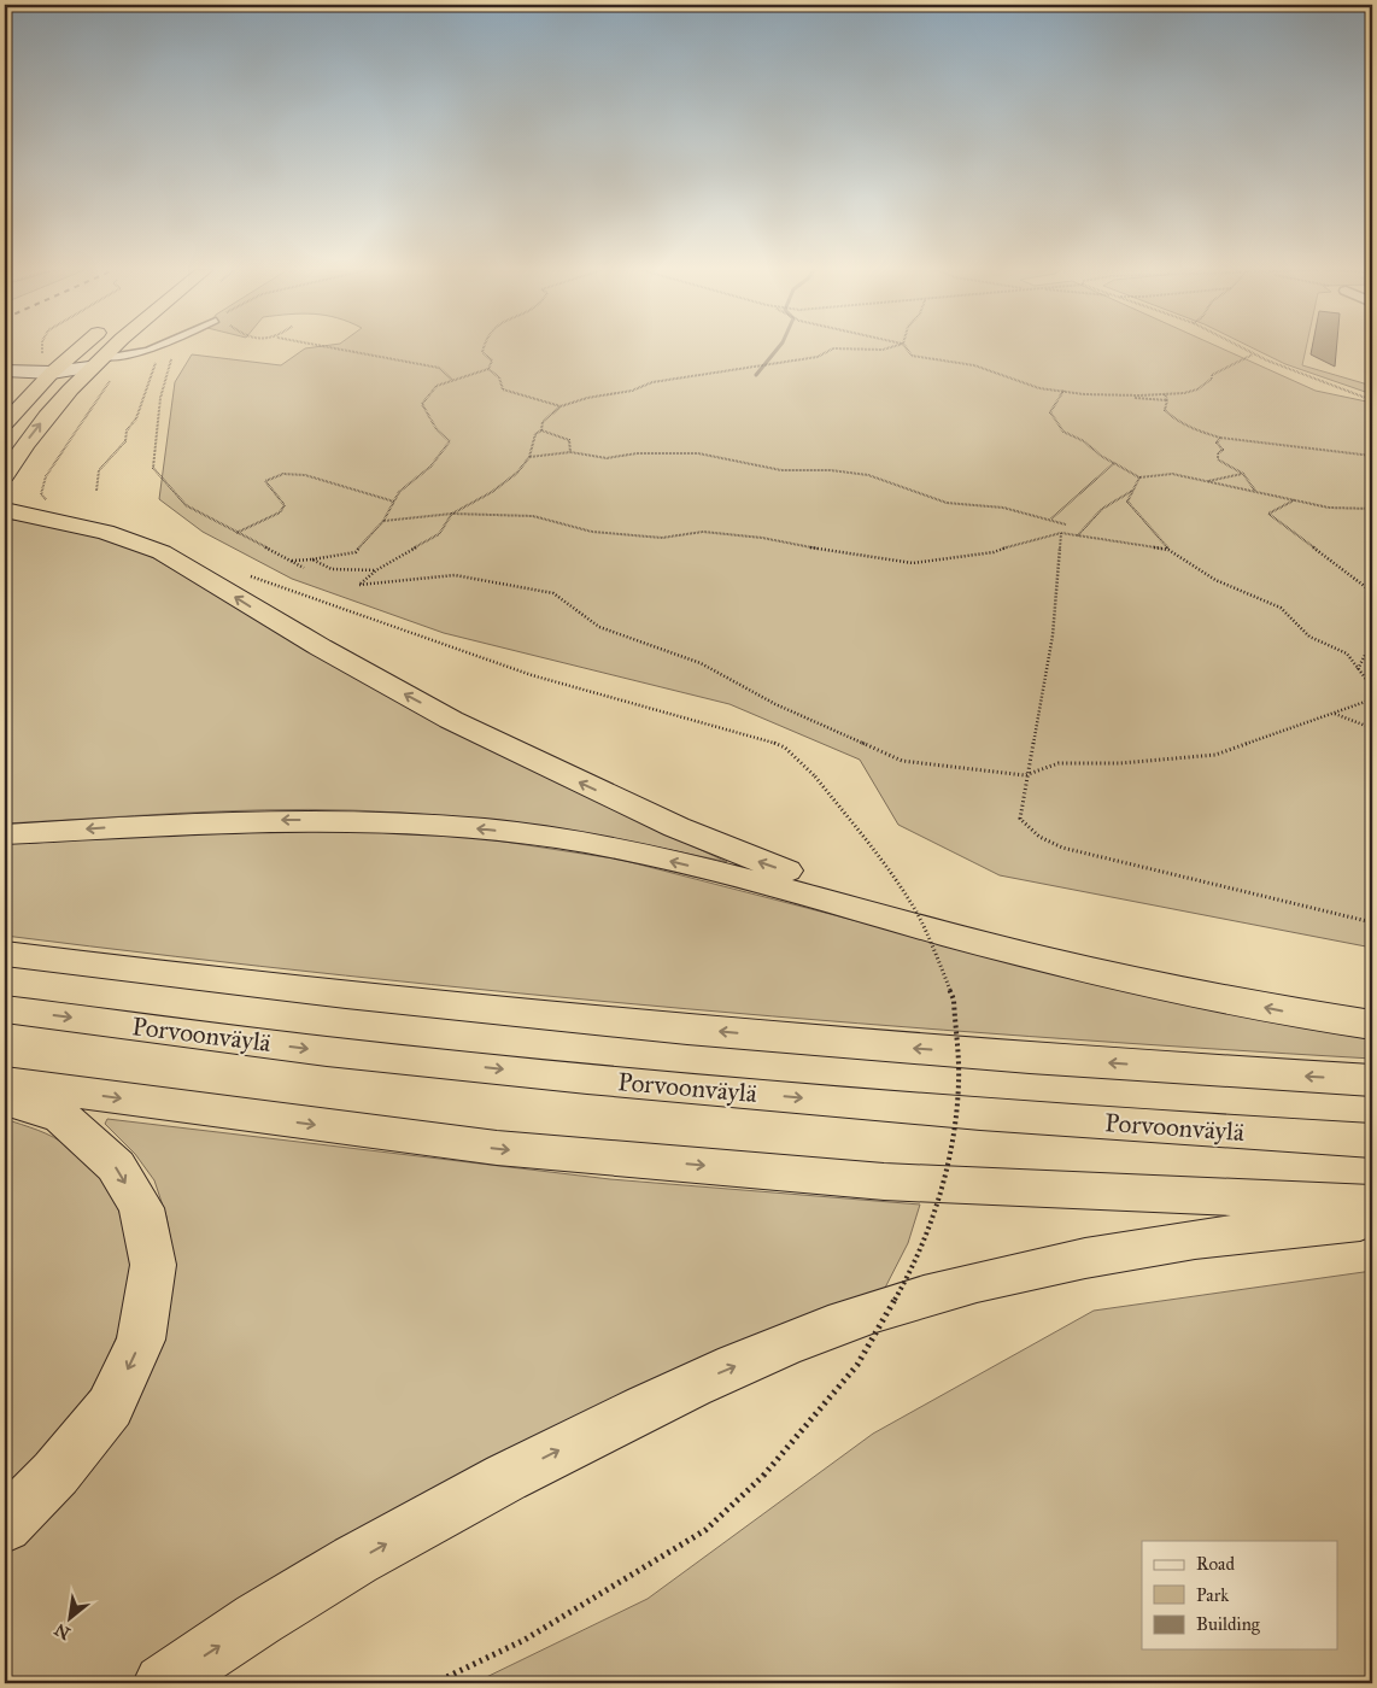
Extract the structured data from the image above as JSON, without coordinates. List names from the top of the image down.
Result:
{
  "streets": {
    "highway": ["Porvoonväylä"]
  },
  "legend": ["Road", "Park", "Building"],
  "north": "bottom left"
}
